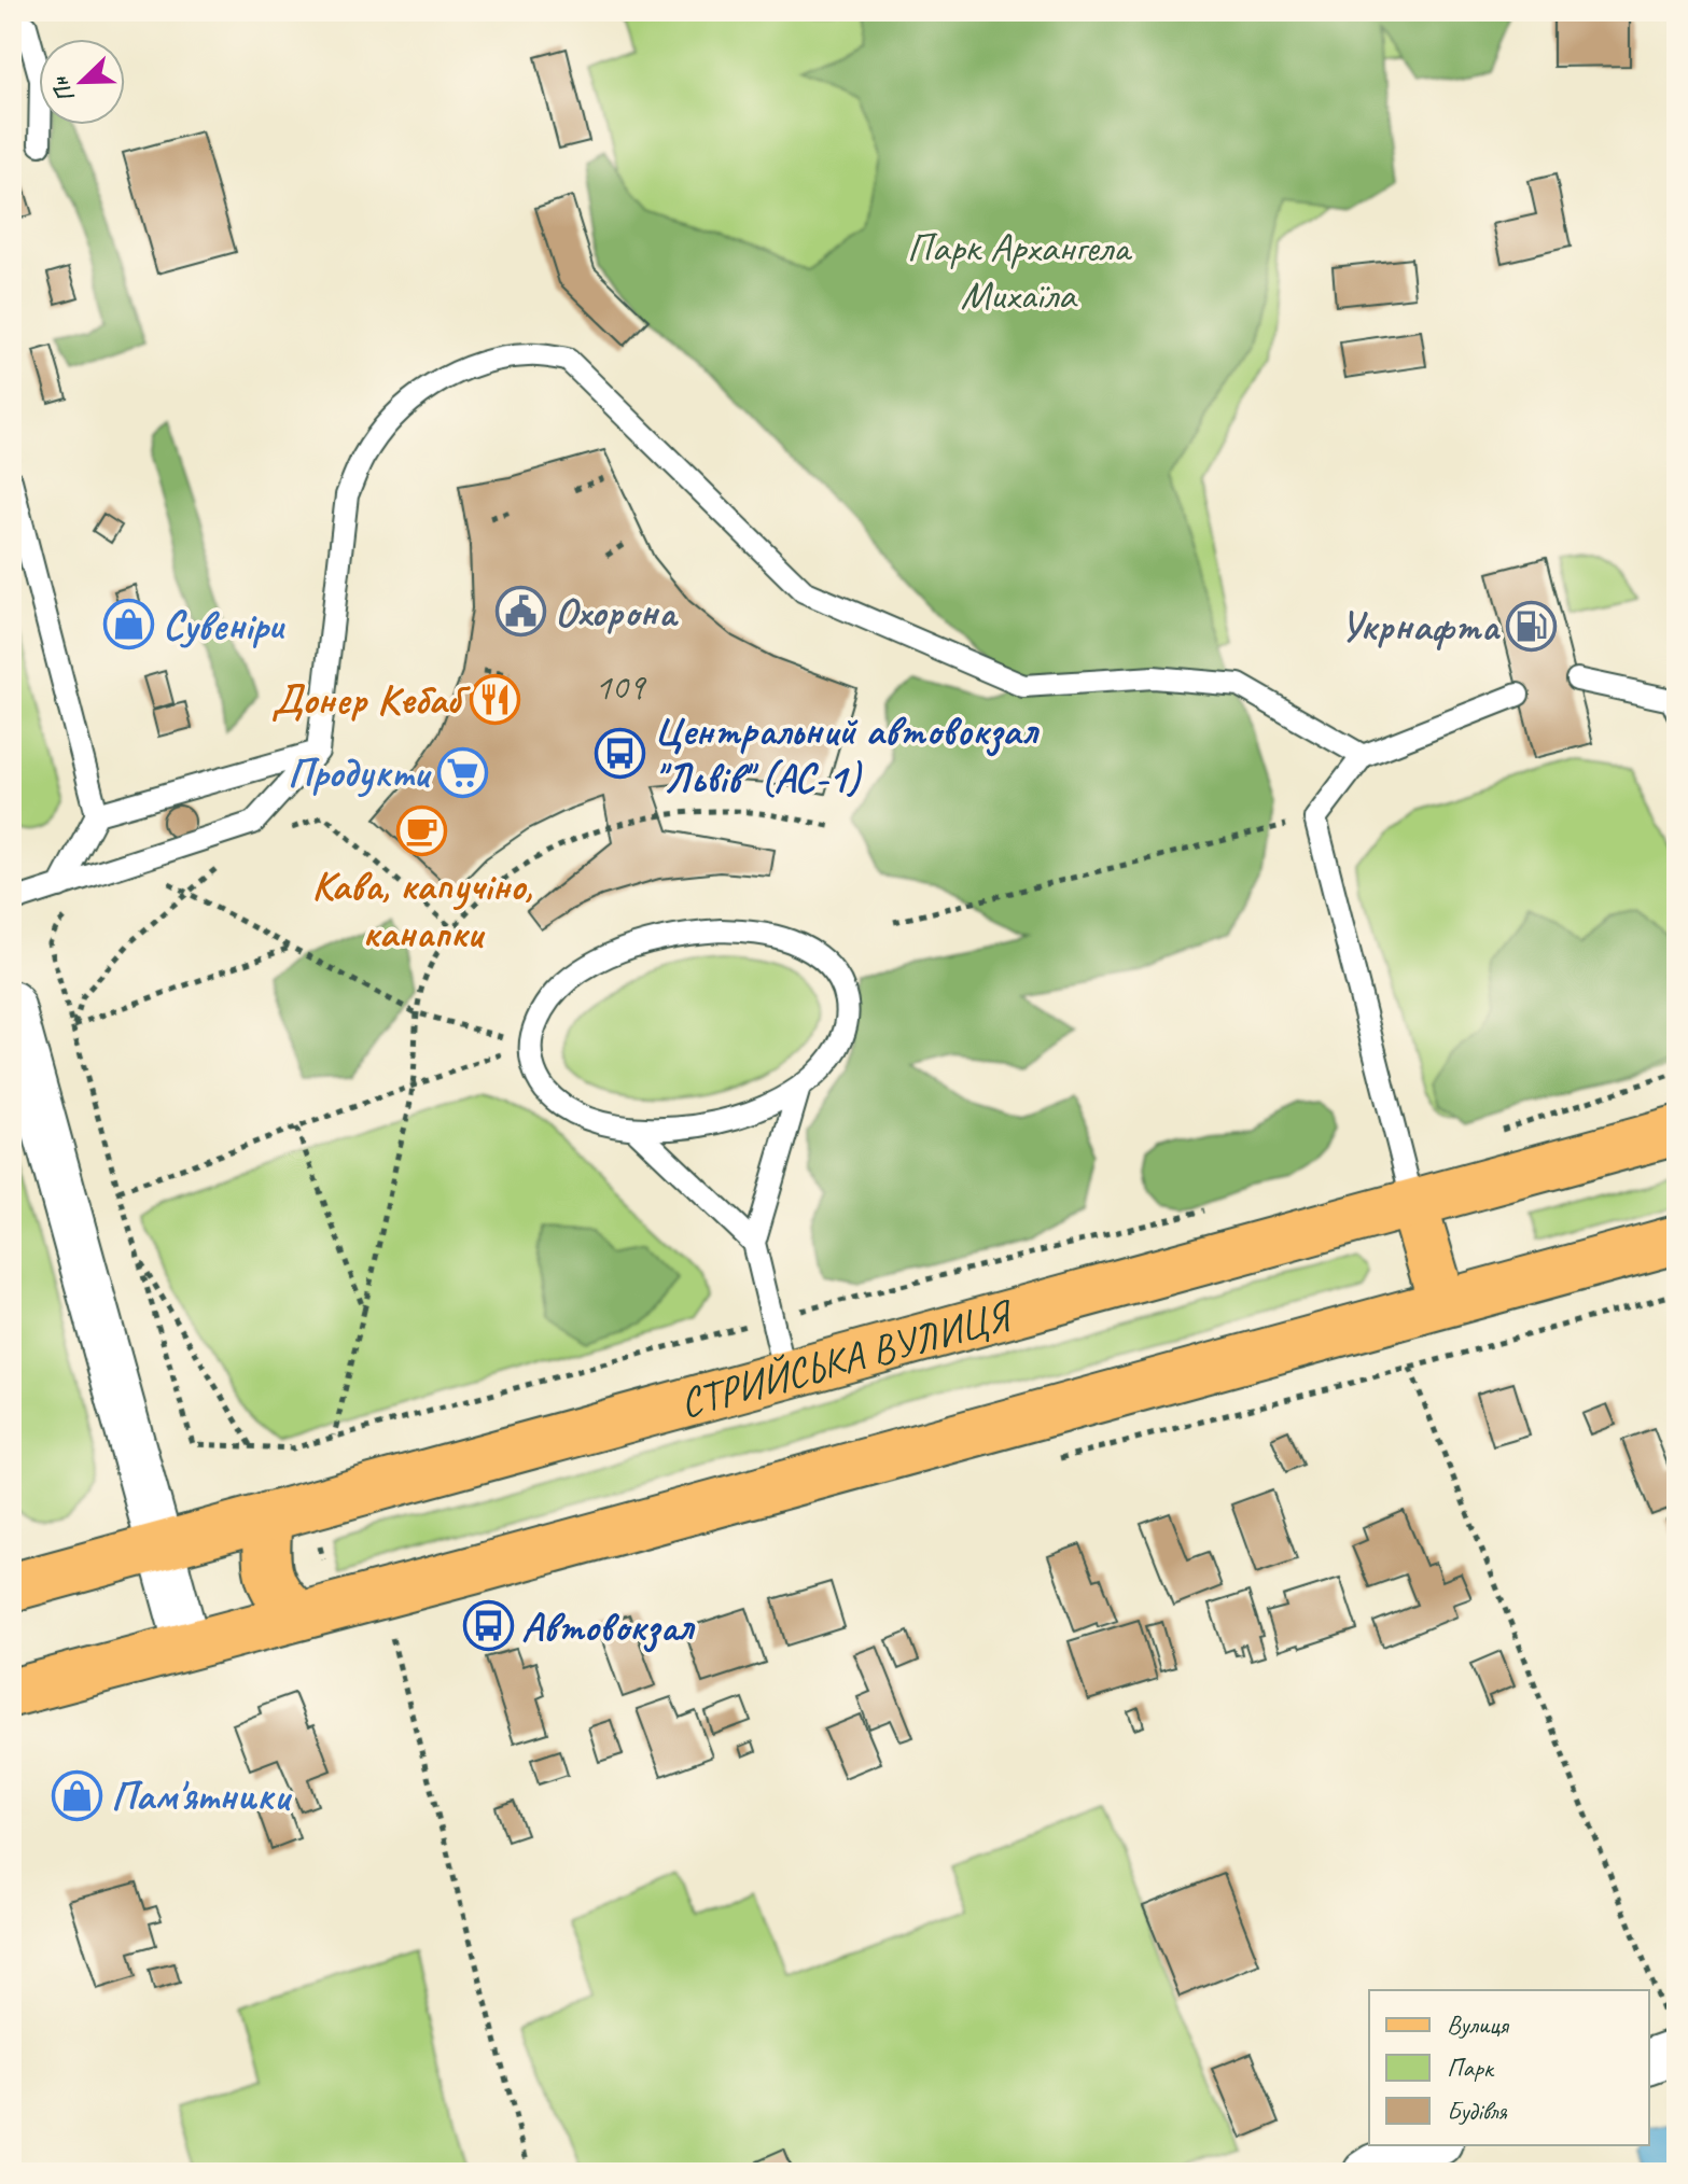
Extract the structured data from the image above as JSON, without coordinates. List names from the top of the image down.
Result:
{
  "streets": {
    "main road": ["СТРИЙСЬКА ВУЛИЦЯ"]
  },
  "parks": ["Парк Архангела Михаїла"],
  "places": {
    "public building": ["Охорона"],
    "shop": ["Сувеніри", "Пам'ятники"],
    "fuel station": ["Укрнафта"],
    "restaurant": ["Донер Кебаб"],
    "bus stop": ["Центральний автовокзал \"Львів\" (АС-1)", "Автовокзал"],
    "supermarket": ["Продукти"],
    "cafe": ["Кава, капучіно, канапки"]
  },
  "house_numbers": ["109"],
  "legend": ["Вулиця", "Парк", "Будівля"],
  "north": "bottom left"
}
